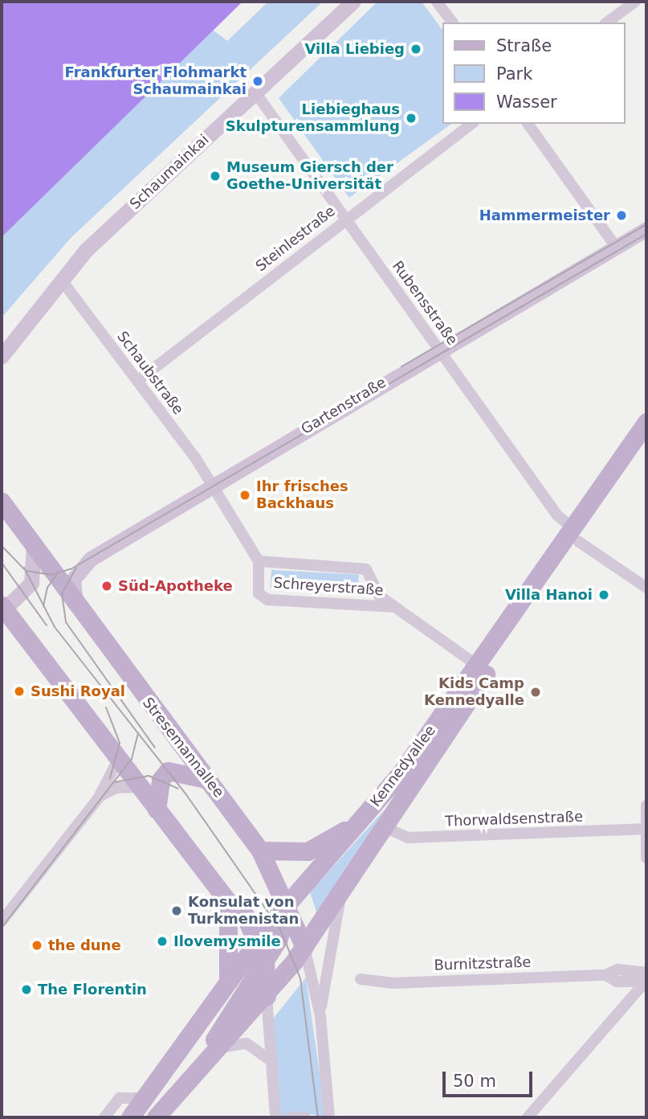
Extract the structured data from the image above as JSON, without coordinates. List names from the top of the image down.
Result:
{
  "streets": {
    "main road": ["Stresemannallee", "Kennedyallee"],
    "street": [
      "Schaumainkai",
      "Steinlestraße",
      "Rubensstraße",
      "Schaubstraße",
      "Gartenstraße",
      "Schreyerstraße",
      "Thorwaldsenstraße",
      "Burnitzstraße"
    ]
  },
  "crossings": [
    ["Schaumainkai", "Rubensstraße"],
    ["Schaumainkai", "Schaubstraße"],
    ["Steinlestraße", "Rubensstraße"],
    ["Steinlestraße", "Schaubstraße"],
    ["Rubensstraße", "Gartenstraße"],
    ["Rubensstraße", "Kennedyallee"],
    ["Schaubstraße", "Gartenstraße"],
    ["Schaubstraße", "Schreyerstraße"],
    ["Gartenstraße", "Schreyerstraße"],
    ["Gartenstraße", "Stresemannallee"],
    ["Schreyerstraße", "Kennedyallee"],
    ["Stresemannallee", "Kennedyallee"],
    ["Kennedyallee", "Thorwaldsenstraße"]
  ],
  "places": [
    "Villa Liebieg",
    "Frankfurter Flohmarkt Schaumainkai",
    "Liebieghaus Skulpturensammlung",
    "Museum Giersch der Goethe-Universität",
    "Hammermeister",
    "Ihr frisches Backhaus",
    "Süd-Apotheke",
    "Villa Hanoi",
    "Sushi Royal",
    "Kids Camp Kennedyalle",
    "Konsulat von Turkmenistan",
    "Ilovemysmile",
    "the dune",
    "The Florentin"
  ],
  "legend": ["Straße", "Park", "Wasser"],
  "scale_bar": "50 m"
}
